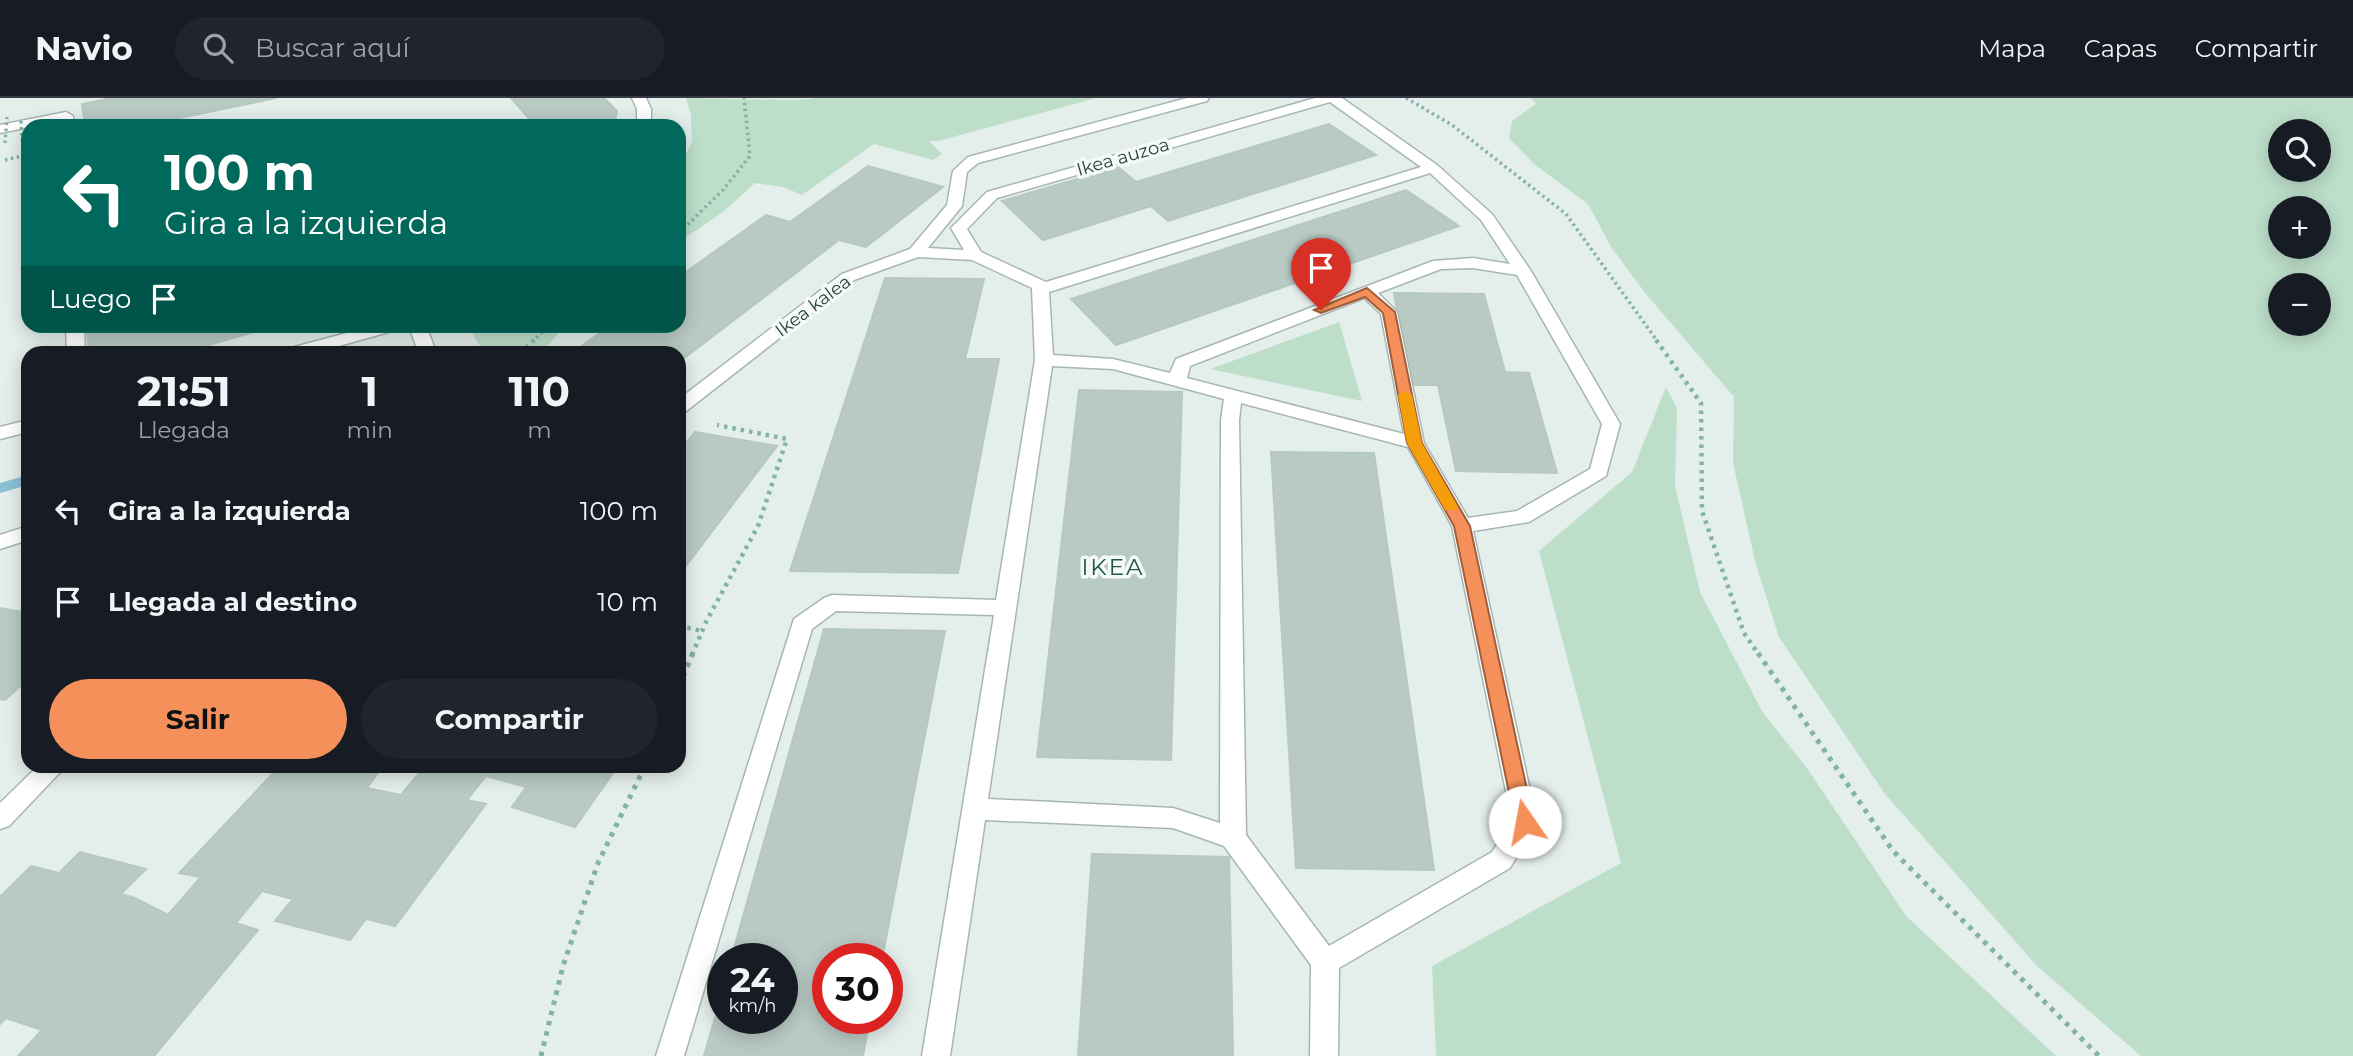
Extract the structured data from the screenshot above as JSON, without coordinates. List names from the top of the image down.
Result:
{
  "streets": {
    "street": ["Ikea auzoa", "Ikea kalea"]
  },
  "crossings": [
    ["Ikea auzoa", "Ikea kalea"]
  ],
  "districts": ["IKEA"],
  "page": {
    "header": "Navio",
    "search": "Buscar aquí",
    "nav": ["Mapa", "Capas", "Compartir"],
    "map_buttons": ["+", "−"],
    "turn": ["100 m", "Gira a la izquierda"],
    "then": "Luego",
    "eta": [
      "21:51",
      "Llegada",
      "1",
      "min",
      "110",
      "m"
    ],
    "list": [
      {
        "name": "Gira a la izquierda",
        "value": "100 m"
      },
      {
        "name": "Llegada al destino",
        "value": "10 m"
      }
    ],
    "buttons": ["Salir", "Compartir"],
    "speed": "24 km/h",
    "limit": "30"
  }
}
